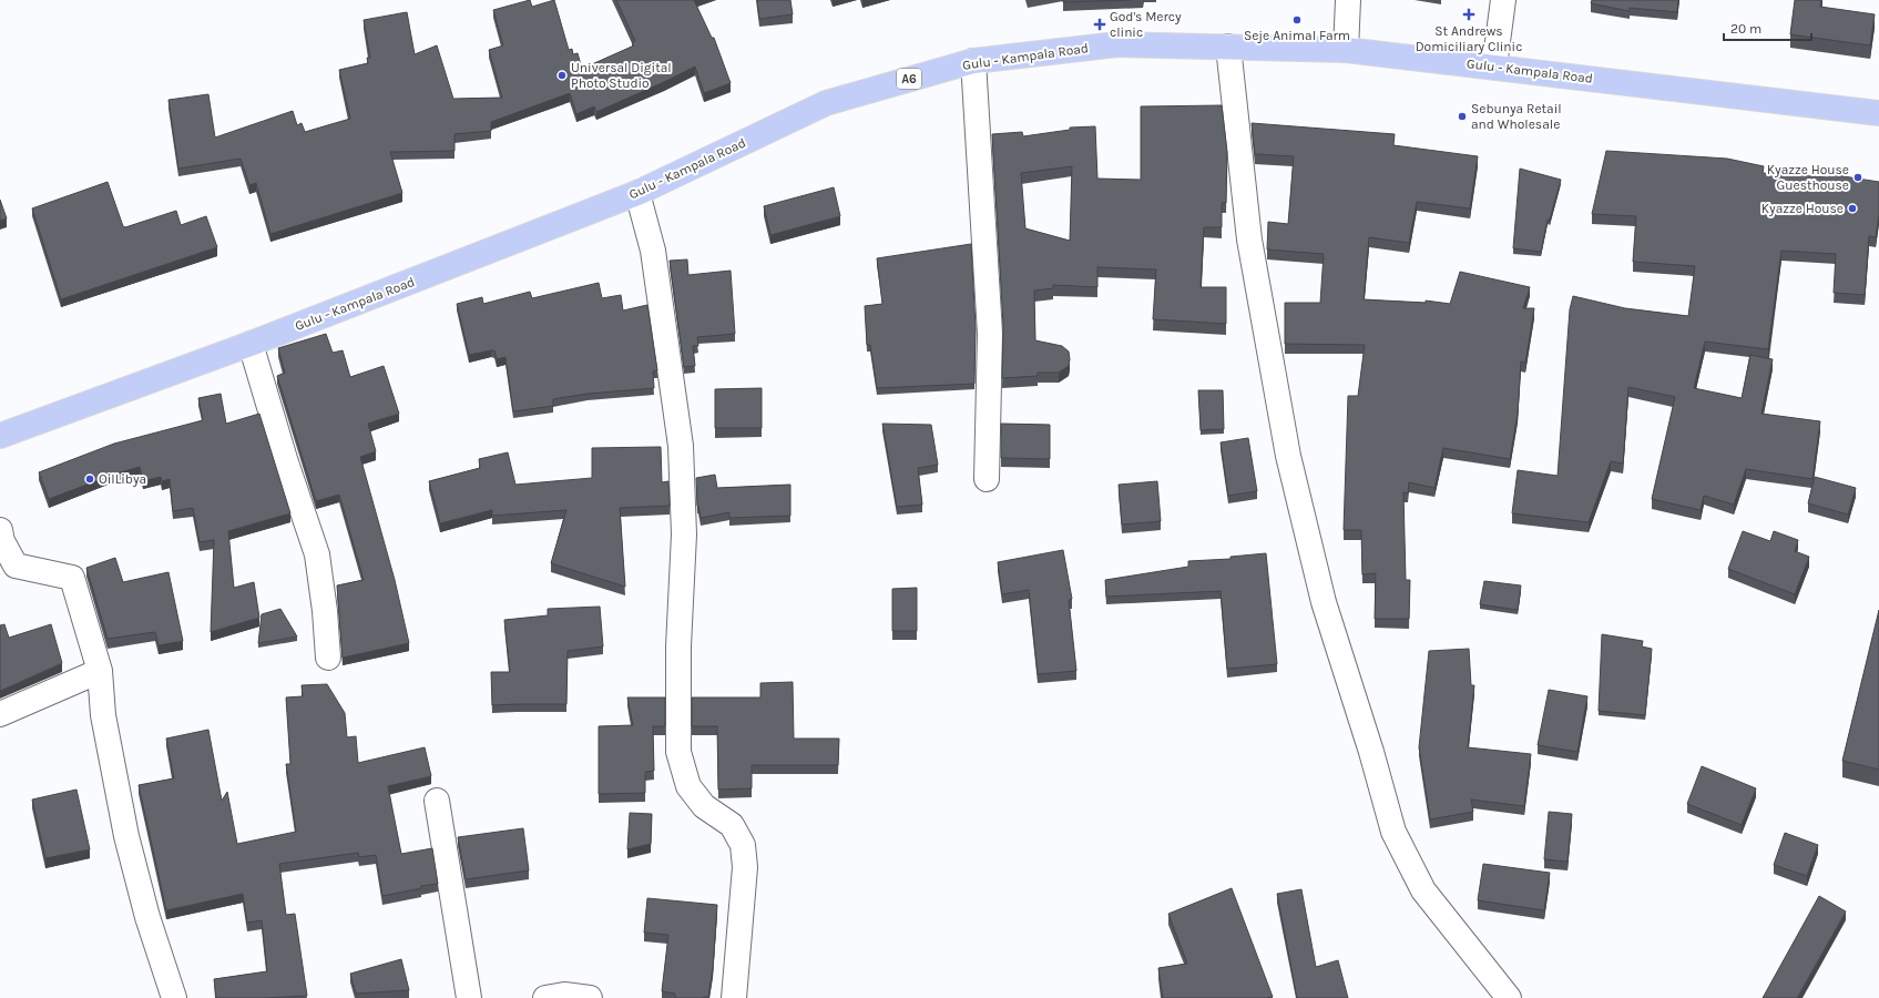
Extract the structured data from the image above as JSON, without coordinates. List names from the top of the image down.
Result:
{
  "streets": {
    "main road": ["Gulu - Kampala Road", "A6"]
  },
  "places": {
    "health": ["St Andrews Domiciliary Clinic", "God's Mercy clinic"],
    "other": [
      "Seje Animal Farm",
      "Universal Digital Photo Studio",
      "Sebunya Retail and Wholesale",
      "Kyazze House Guesthouse",
      "Kyazze House",
      "OilLibya"
    ]
  },
  "scale_bar": "20 m"
}
